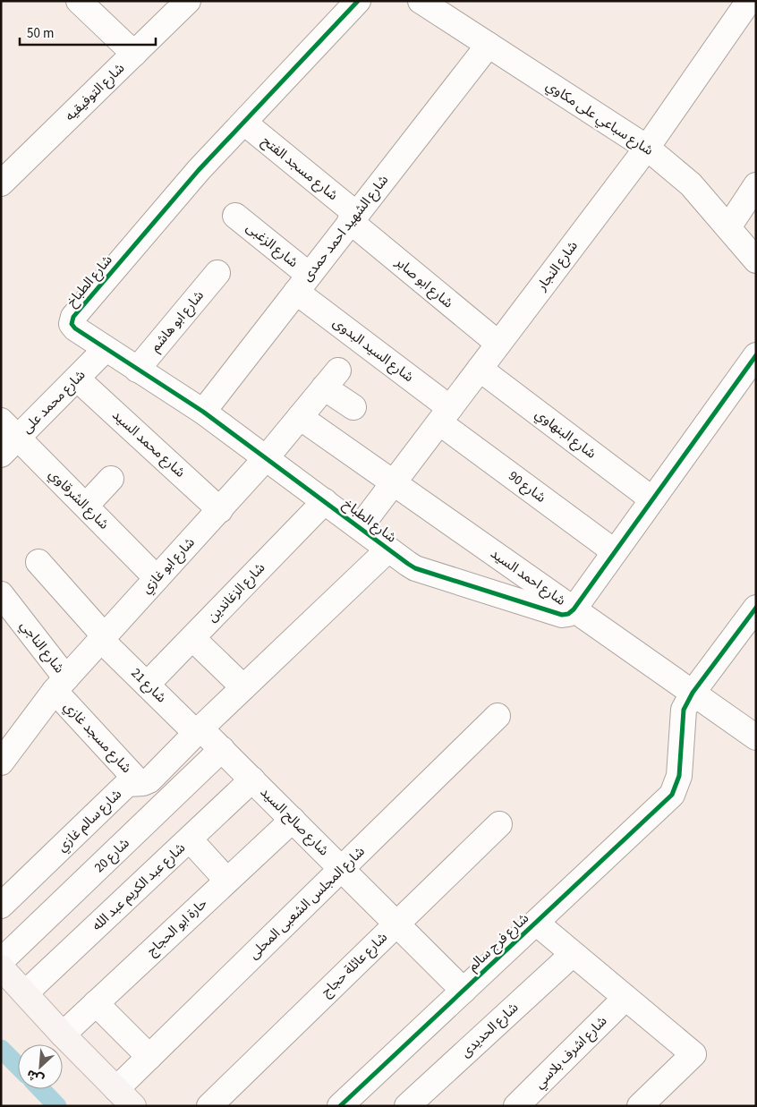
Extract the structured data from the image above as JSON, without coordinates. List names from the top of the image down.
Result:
{
  "streets": {
    "street": [
      "شارع التوفيقيه",
      "شارع سباعي على مكاوي",
      "شارع مسجد الفتح",
      "شارع الشهيد احمد حمدى",
      "شارع الزغبى",
      "شارع النجار",
      "شارع الطباخ",
      "شارع ابو صابر",
      "شارع ابو هاشم",
      "شارع السيد البدوى",
      "شارع محمد على",
      "شارع البنهاوي",
      "شارع محمد السيد",
      "شارع 90",
      "شارع الشرقاوي",
      "شارع ابو غازي",
      "شارع احمد السيد",
      "شارع الزغاندين",
      "شارع الناجي",
      "شارع 21",
      "شارع مسجد غازي",
      "شارع سالم غازي",
      "شارع صالح السيد",
      "شارع 20",
      "شارع عبد الكريم عبد الله",
      "شارع المجلس الشعبى المحلى",
      "حارة ابو الحجاج",
      "شارع فرج سالم",
      "شارع عائلة حجاج",
      "شارع الحديدى",
      "شارع اشرف بلاسي"
    ]
  },
  "crossings": [
    ["شارع سباعي على مكاوي", "شارع الشهيد احمد حمدى"],
    ["شارع سباعي على مكاوي", "شارع النجار"],
    ["شارع مسجد الفتح", "شارع الشهيد احمد حمدى"],
    ["شارع مسجد الفتح", "شارع الطباخ"],
    ["شارع مسجد الفتح", "شارع ابو صابر"],
    ["شارع الشهيد احمد حمدى", "شارع الزغبى"],
    ["شارع الشهيد احمد حمدى", "شارع الطباخ"],
    ["شارع الشهيد احمد حمدى", "شارع ابو صابر"],
    ["شارع الشهيد احمد حمدى", "شارع السيد البدوى"],
    ["شارع الزغبى", "شارع السيد البدوى"],
    ["شارع النجار", "شارع الطباخ"],
    ["شارع النجار", "شارع ابو صابر"],
    ["شارع النجار", "شارع السيد البدوى"],
    ["شارع النجار", "شارع البنهاوي"],
    ["شارع النجار", "شارع 90"],
    ["شارع النجار", "شارع احمد السيد"],
    ["شارع الطباخ", "شارع ابو هاشم"],
    ["شارع الطباخ", "شارع محمد على"],
    ["شارع الطباخ", "شارع ابو غازي"],
    ["شارع الطباخ", "شارع احمد السيد"],
    ["شارع الطباخ", "شارع الزغاندين"],
    ["شارع الطباخ", "شارع سالم غازي"],
    ["شارع السيد البدوى", "شارع 90"],
    ["شارع محمد على", "شارع محمد السيد"],
    ["شارع محمد على", "شارع الشرقاوي"],
    ["شارع محمد السيد", "شارع ابو غازي"],
    ["شارع الشرقاوي", "شارع ابو غازي"],
    ["شارع ابو غازي", "شارع احمد السيد"],
    ["شارع ابو غازي", "شارع الناجي"],
    ["شارع ابو غازي", "شارع 21"],
    ["شارع ابو غازي", "شارع مسجد غازي"],
    ["شارع احمد السيد", "شارع فرج سالم"],
    ["شارع الزغاندين", "شارع 21"],
    ["شارع الناجي", "شارع مسجد غازي"],
    ["شارع 21", "شارع سالم غازي"],
    ["شارع 21", "شارع صالح السيد"],
    ["شارع مسجد غازي", "شارع سالم غازي"],
    ["شارع سالم غازي", "شارع صالح السيد"],
    ["شارع صالح السيد", "شارع 20"],
    ["شارع صالح السيد", "شارع عبد الكريم عبد الله"],
    ["شارع صالح السيد", "شارع المجلس الشعبى المحلى"],
    ["شارع صالح السيد", "حارة ابو الحجاج"],
    ["شارع صالح السيد", "شارع فرج سالم"],
    ["شارع صالح السيد", "شارع عائلة حجاج"]
  ],
  "scale_bar": "50 m",
  "north": "bottom left"
}
